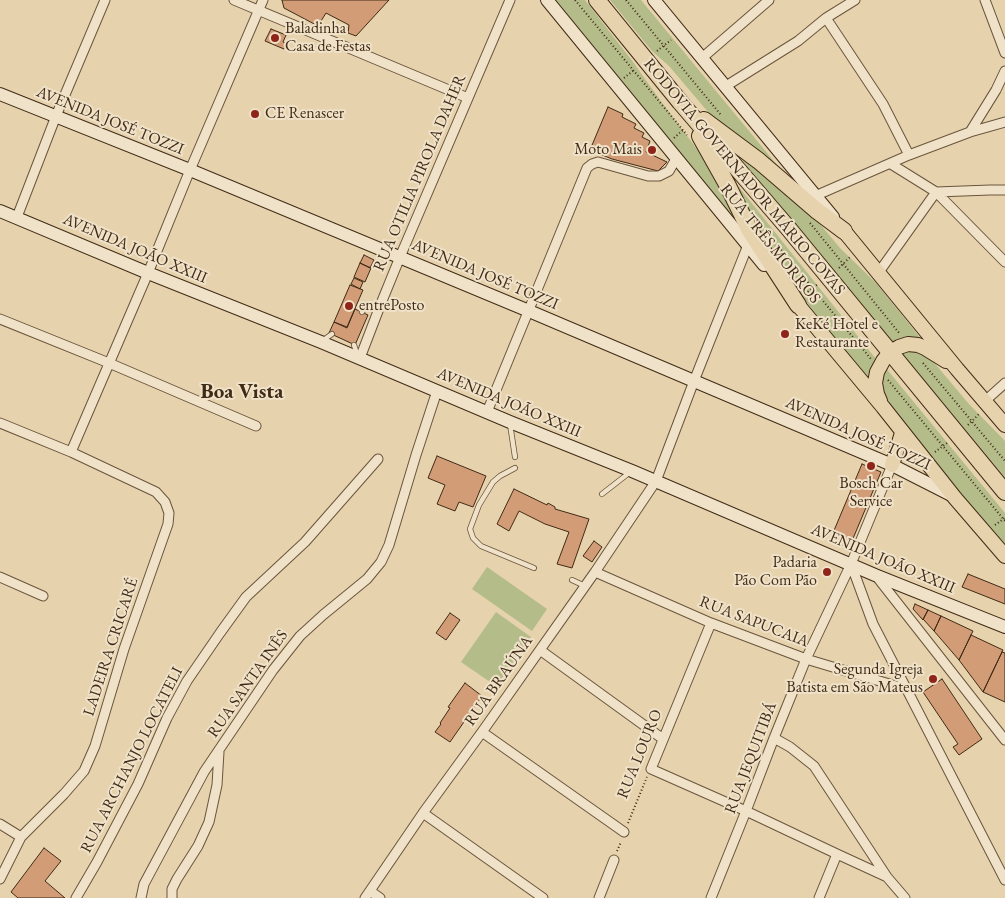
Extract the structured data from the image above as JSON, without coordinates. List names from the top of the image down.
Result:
{
  "streets": {
    "highway": ["RODOVIA GOVERNADOR MÁRIO COVAS"],
    "main road": ["RUA TRÊS MORROS"],
    "street": [
      "AVENIDA JOSÉ TOZZI",
      "RUA OTILIA PIROLA DAHER",
      "AVENIDA JOÃO XXIII",
      "RUA SAPUCAIA",
      "LADEIRA CRICARÉ",
      "RUA BRAÚNA",
      "RUA SANTA INÊS",
      "RUA LOURO",
      "RUA JEQUITIBÁ",
      "RUA ARCHANJO LOCATELI"
    ]
  },
  "crossings": [
    ["AVENIDA JOSÉ TOZZI", "RUA OTILIA PIROLA DAHER"],
    ["AVENIDA JOSÉ TOZZI", "RUA TRÊS MORROS"],
    ["AVENIDA JOSÉ TOZZI", "RUA BRAÚNA"],
    ["AVENIDA JOSÉ TOZZI", "RUA JEQUITIBÁ"],
    ["RUA OTILIA PIROLA DAHER", "AVENIDA JOÃO XXIII"],
    ["RUA TRÊS MORROS", "RUA BRAÚNA"],
    ["AVENIDA JOÃO XXIII", "RUA BRAÚNA"],
    ["AVENIDA JOÃO XXIII", "RUA SANTA INÊS"],
    ["AVENIDA JOÃO XXIII", "RUA JEQUITIBÁ"],
    ["RUA SAPUCAIA", "RUA BRAÚNA"],
    ["RUA SAPUCAIA", "RUA LOURO"],
    ["RUA SAPUCAIA", "RUA JEQUITIBÁ"]
  ],
  "districts": ["Boa Vista"],
  "places": [
    "Baladinha Casa de Festas",
    "CE Renascer",
    "Moto Mais",
    "entrePosto",
    "KeKé Hotel e Restaurante",
    "Bosch Car Service",
    "Padaria Pão Com Pão",
    "Segunda Igreja Batista em São Mateus"
  ]
}
